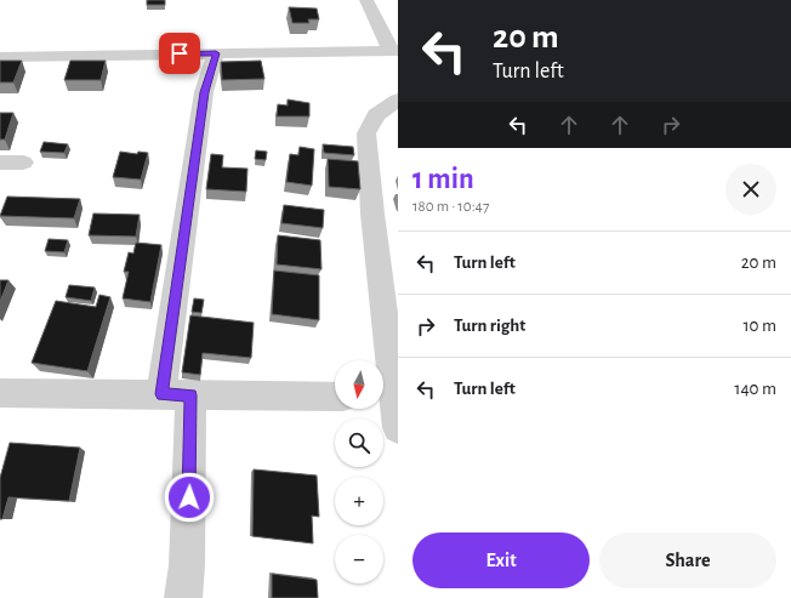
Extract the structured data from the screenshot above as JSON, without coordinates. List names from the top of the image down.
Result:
{
  "north": "bottom",
  "page": {
    "turn": ["20 m", "Turn left"],
    "heading": ["1 min", "180 m · 10:47"],
    "list": [
      {
        "name": "Turn left",
        "value": "20 m"
      },
      {
        "name": "Turn right",
        "value": "10 m"
      },
      {
        "name": "Turn left",
        "value": "140 m"
      }
    ],
    "map_buttons": ["+", "−"],
    "buttons": ["Exit", "Share"]
  }
}
